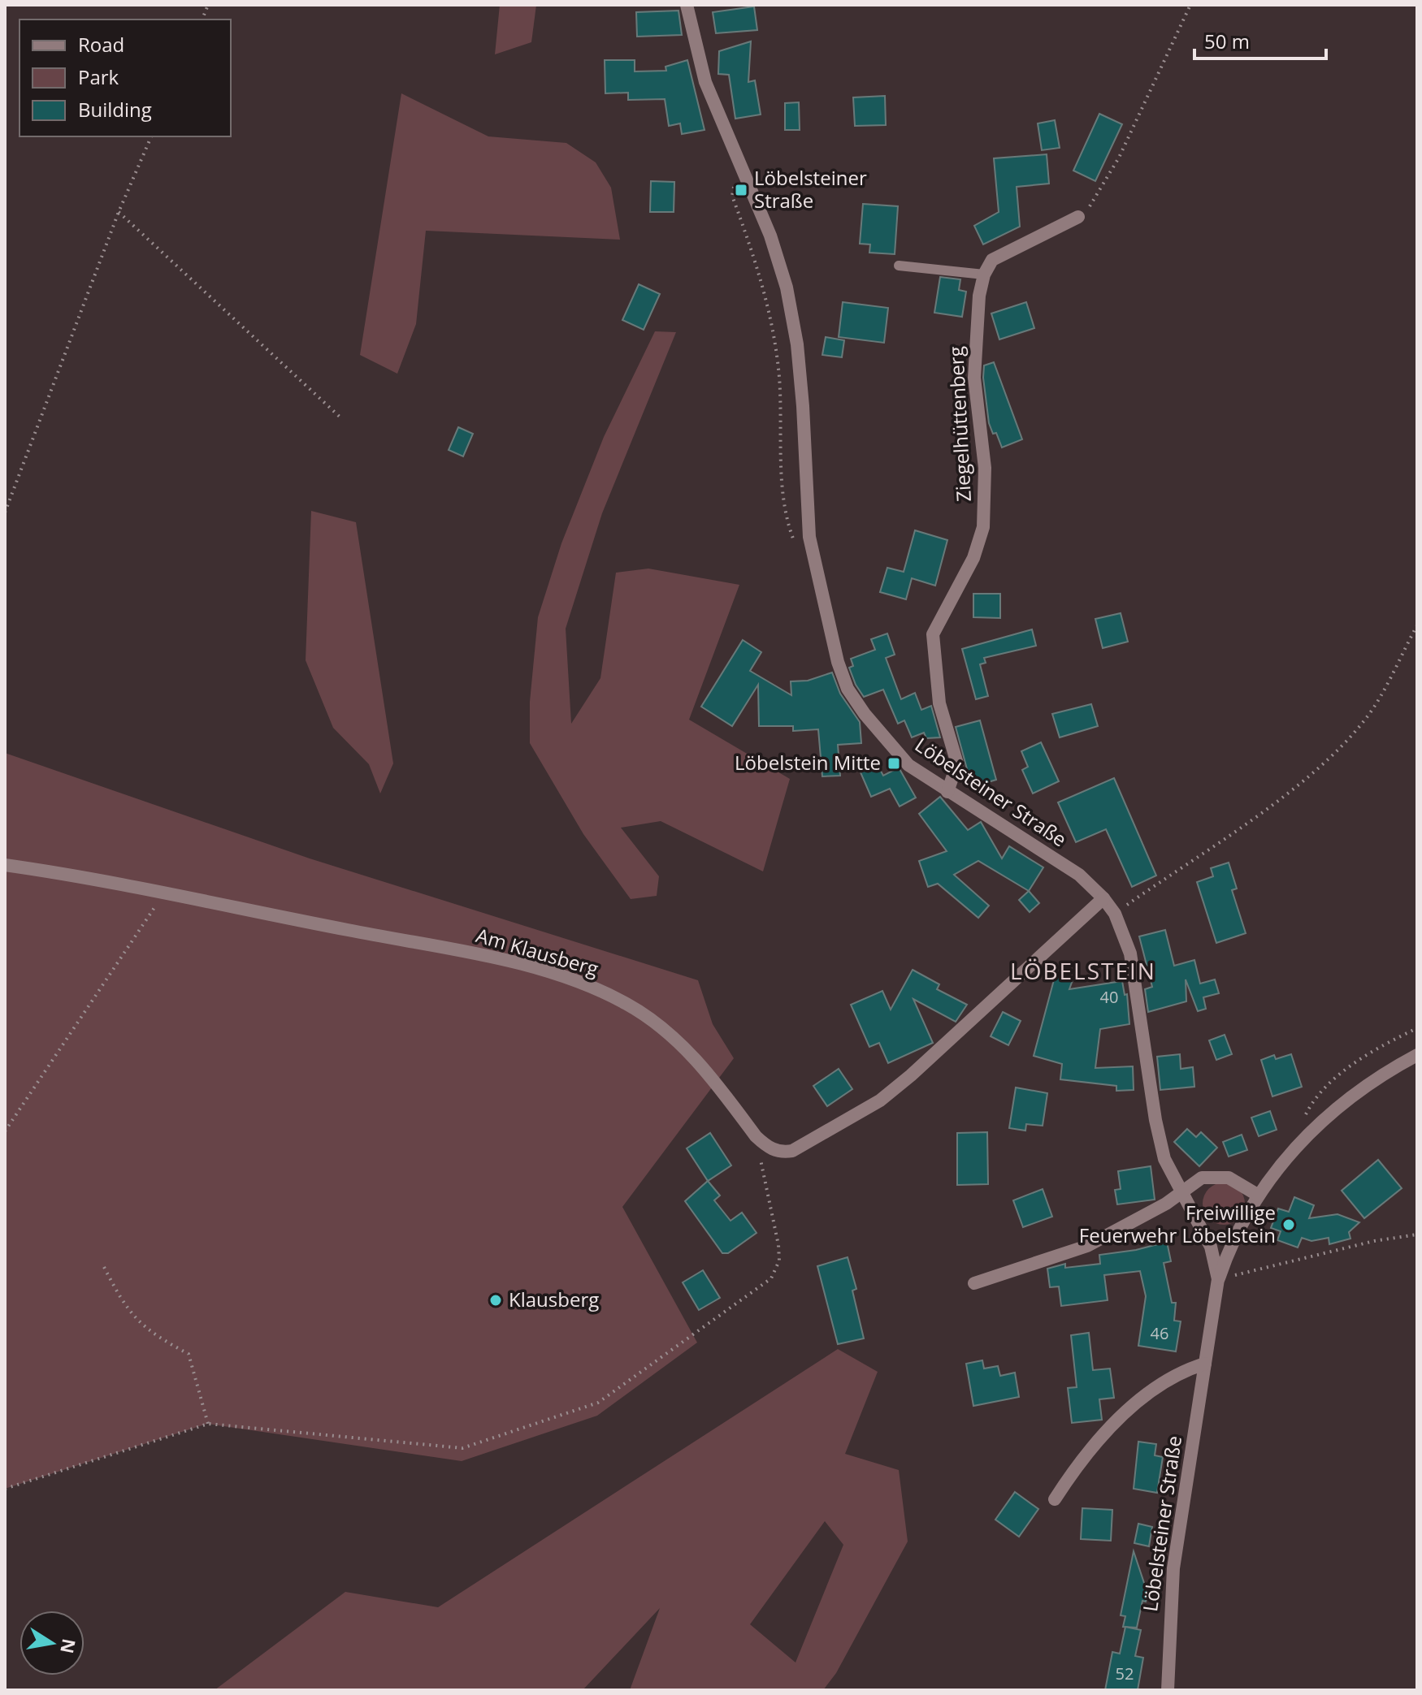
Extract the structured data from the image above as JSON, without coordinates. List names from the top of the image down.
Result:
{
  "streets": {
    "street": ["Ziegelhüttenberg", "Löbelsteiner Straße", "Am Klausberg"]
  },
  "crossings": [
    ["Ziegelhüttenberg", "Löbelsteiner Straße"],
    ["Löbelsteiner Straße", "Am Klausberg"]
  ],
  "districts": ["LÖBELSTEIN"],
  "places": {
    "transit": ["Löbelsteiner Straße", "Löbelstein Mitte"],
    "other": ["Freiwillige Feuerwehr Löbelstein", "Klausberg"]
  },
  "house_numbers": ["40", "46", "52"],
  "legend": ["Road", "Park", "Building"],
  "scale_bar": "50 m",
  "north": "right"
}
